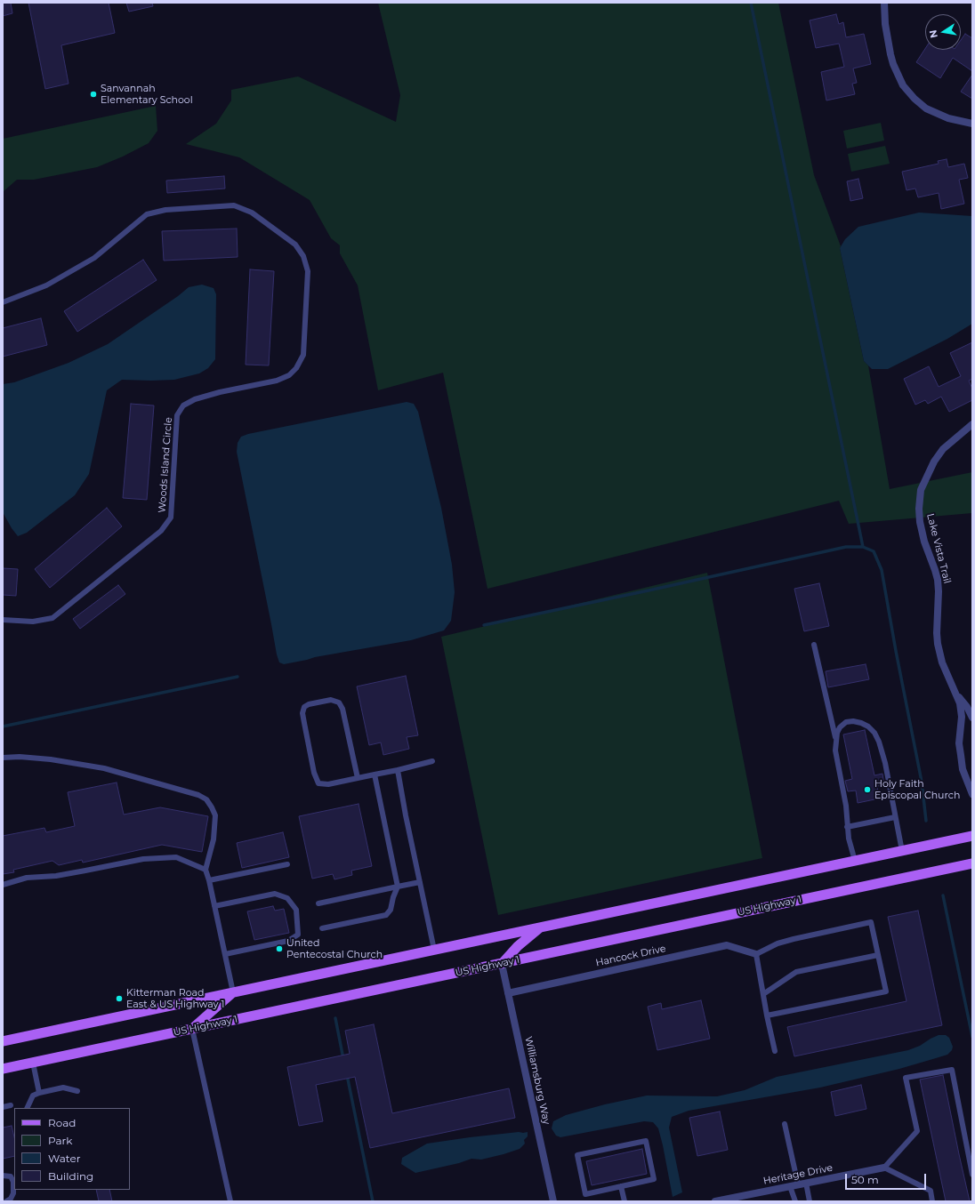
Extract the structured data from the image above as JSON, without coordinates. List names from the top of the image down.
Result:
{
  "streets": {
    "main road": ["US Highway 1"],
    "street": [
      "Lake Vista Trail",
      "Hancock Drive",
      "Williamsburg Way",
      "Heritage Drive"
    ],
    "lane": ["Woods Island Circle"]
  },
  "crossings": [
    ["US Highway 1", "Williamsburg Way"],
    ["Hancock Drive", "Williamsburg Way"]
  ],
  "places": [
    "Sanvannah Elementary School",
    "Holy Faith Episcopal Church",
    "United Pentecostal Church",
    "Kitterman Road East & US Highway 1"
  ],
  "legend": [
    "Road",
    "Park",
    "Water",
    "Building"
  ],
  "scale_bar": "50 m",
  "north": "left"
}
